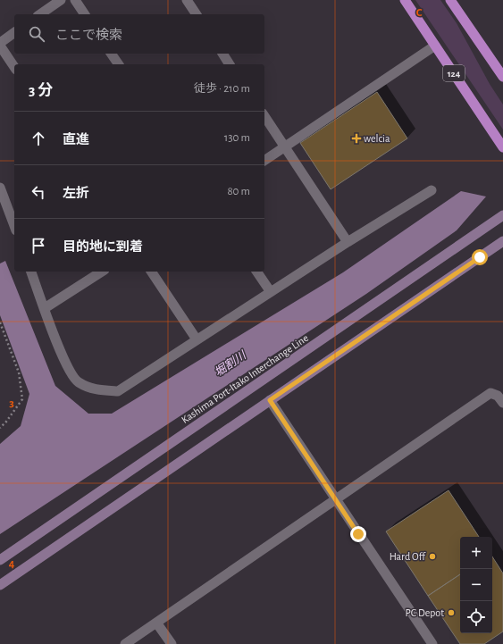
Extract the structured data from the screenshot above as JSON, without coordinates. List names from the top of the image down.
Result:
{
  "streets": {
    "highway": ["124"],
    "main road": ["Kashima Port-Itako Interchange Line"]
  },
  "water": ["堀割川"],
  "places": {
    "health": ["welcia"],
    "other": ["Hard Off", "PC Depot"]
  },
  "page": {
    "search": "ここで検索",
    "heading": ["3 分", "徒歩 · 210 m"],
    "list": [
      ["直進", "130 m"],
      ["左折", "80 m"],
      "目的地に到着"
    ],
    "map_buttons": ["+", "−"]
  },
  "grid": {
    "columns": ["C"],
    "rows": ["3", "4"]
  }
}
